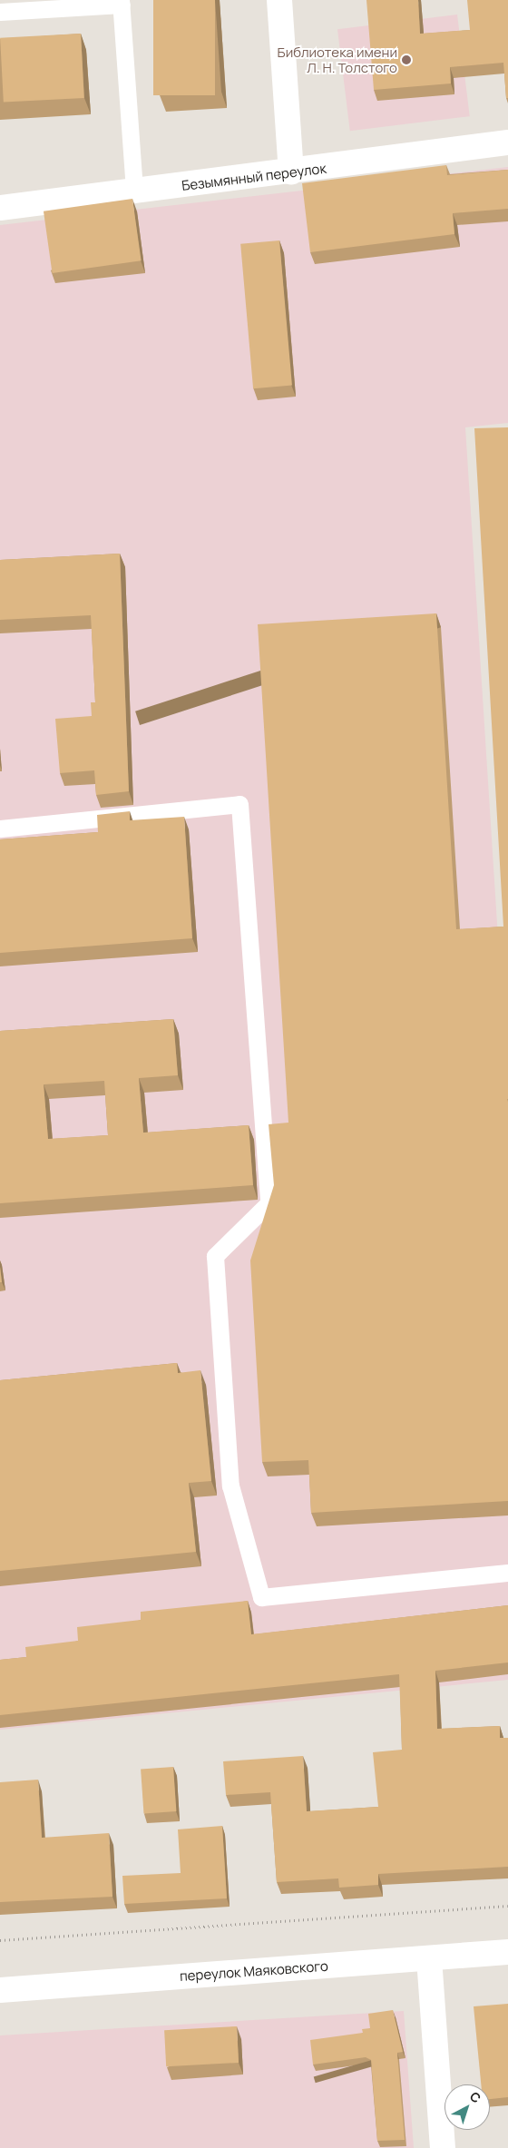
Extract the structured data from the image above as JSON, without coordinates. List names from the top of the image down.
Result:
{
  "streets": {
    "street": ["Безымянный переулок", "переулок Маяковского"]
  },
  "places": ["Библиотека имени Л. Н. Толстого"],
  "north": "top right"
}
